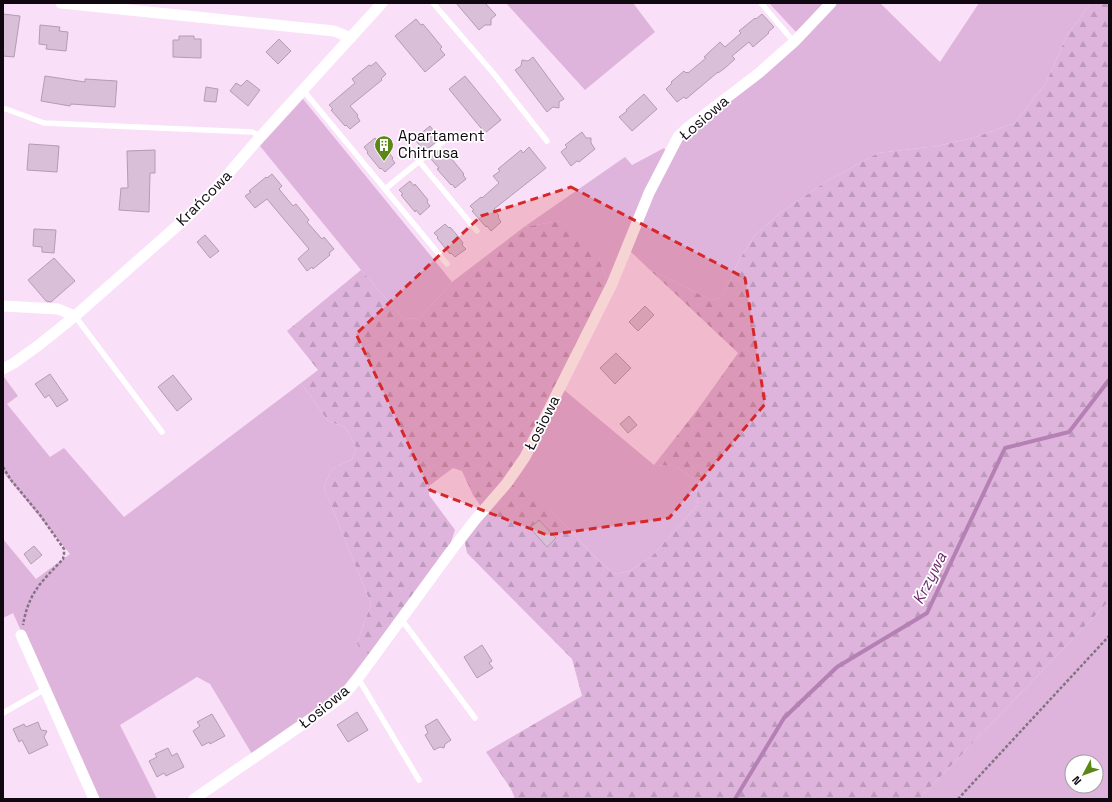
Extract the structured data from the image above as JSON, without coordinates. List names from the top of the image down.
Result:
{
  "streets": {
    "street": ["Łosiowa", "Krańcowa"]
  },
  "water": ["Krzywa"],
  "places": {
    "building": ["Apartament Chitrusa"]
  },
  "north": "bottom left"
}
